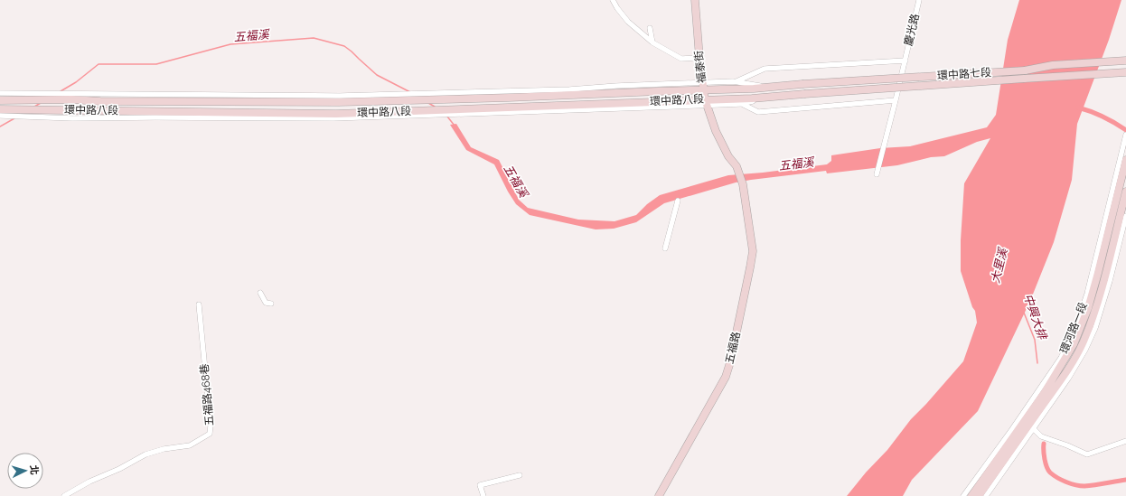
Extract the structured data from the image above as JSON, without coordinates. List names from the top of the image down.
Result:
{
  "streets": {
    "street": [
      "慶光路",
      "福泰街",
      "環中路七段",
      "環中路八段",
      "環河路一段",
      "五福路",
      "五福路468巷"
    ]
  },
  "crossings": [
    ["慶光路", "環中路八段"],
    ["福泰街", "環中路八段"],
    ["福泰街", "五福路"],
    ["環中路七段", "環中路八段"]
  ],
  "water": ["五福溪", "大里溪", "中興大排"],
  "north": "right"
}
